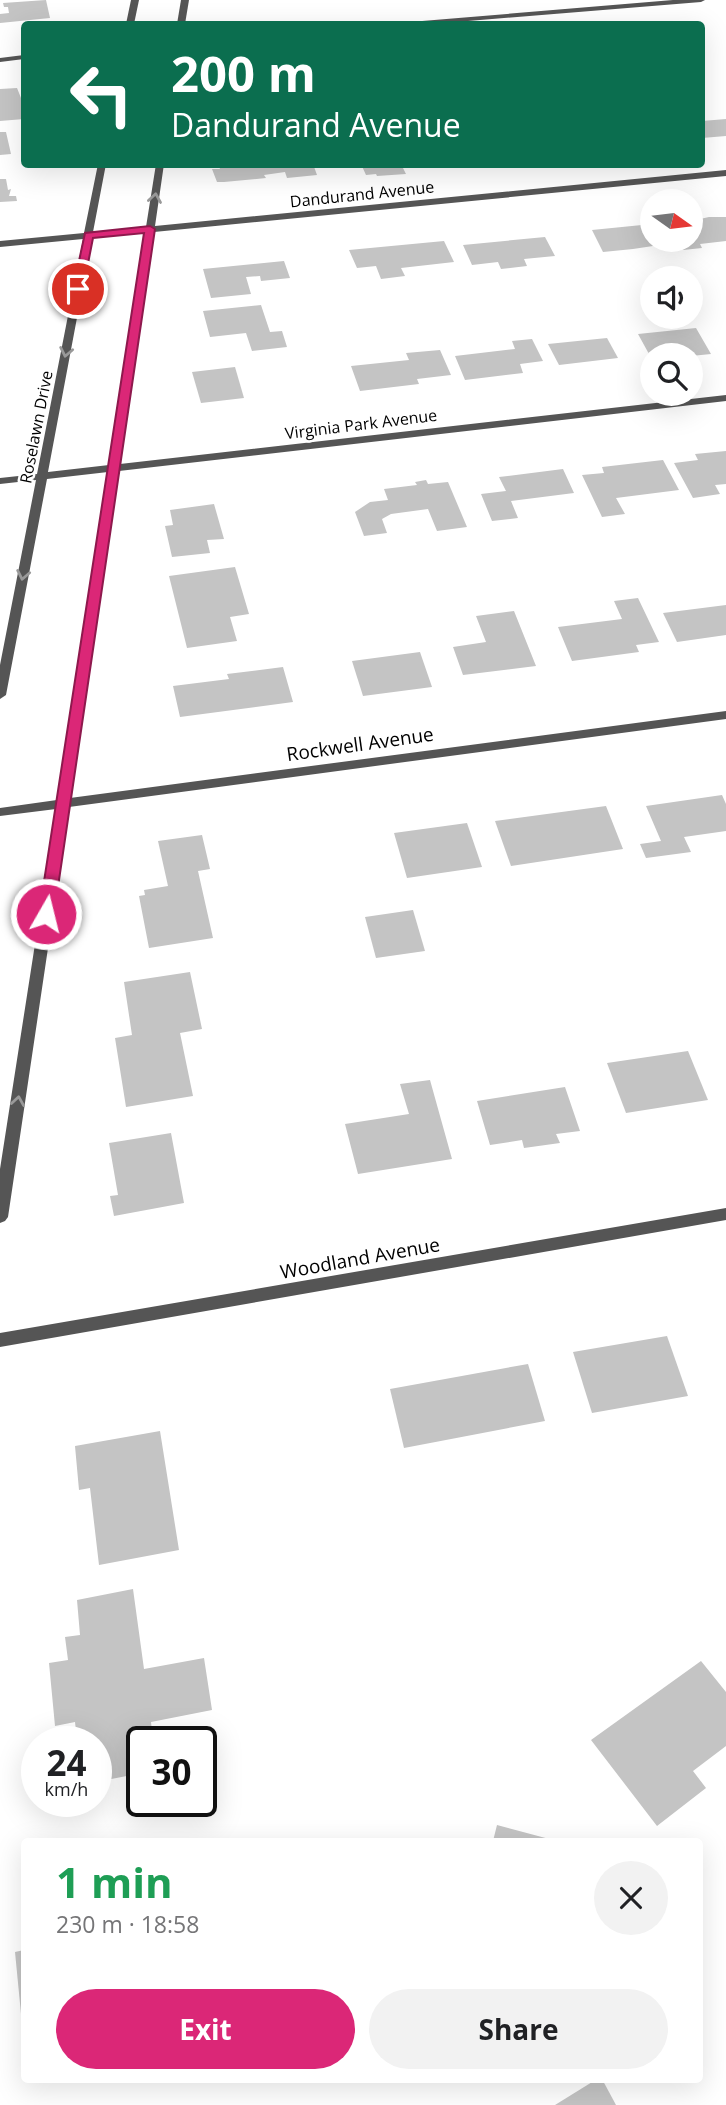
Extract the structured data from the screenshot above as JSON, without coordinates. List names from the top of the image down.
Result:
{
  "streets": {
    "street": [
      "Dandurand Avenue",
      "Virginia Park Avenue",
      "Roselawn Drive",
      "Rockwell Avenue",
      "Woodland Avenue"
    ]
  },
  "crossings": [
    ["Dandurand Avenue", "Roselawn Drive"],
    ["Virginia Park Avenue", "Roselawn Drive"]
  ],
  "north": "right",
  "page": {
    "turn": ["200 m", "Dandurand Avenue"],
    "speed": "24 km/h",
    "limit": "30",
    "heading": ["1 min", "230 m · 18:58"],
    "buttons": ["Exit", "Share"]
  }
}
